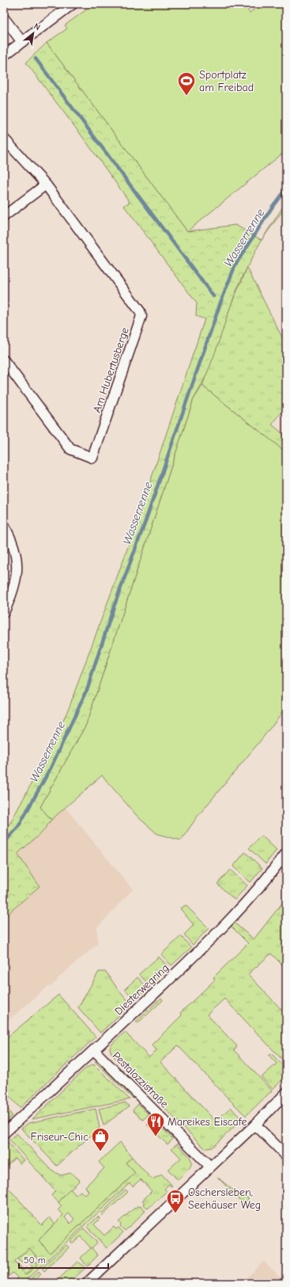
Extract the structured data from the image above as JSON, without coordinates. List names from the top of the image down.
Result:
{
  "streets": {
    "street": ["Am Hubertusberge", "Diesterwegring", "Pestalozzistraße"]
  },
  "crossings": [
    ["Diesterwegring", "Pestalozzistraße"]
  ],
  "water": ["Wasserrenne"],
  "places": {
    "sports": ["Sportplatz am Freibad"],
    "restaurant": ["Mareikes Eiscafe"],
    "shop": ["Friseur-Chic"],
    "bus stop": ["Oschersleben, Seehäuser Weg"]
  },
  "scale_bar": "50 m",
  "north": "top right"
}
